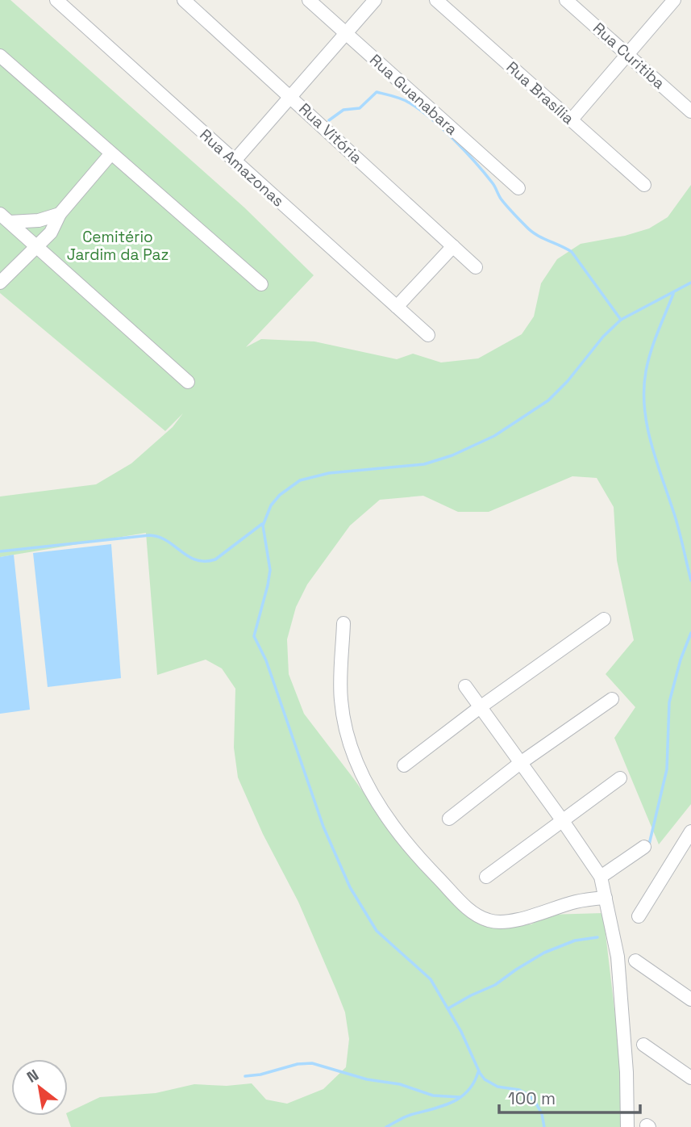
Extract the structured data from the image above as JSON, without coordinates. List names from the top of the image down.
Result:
{
  "streets": {
    "street": [
      "Rua Curitiba",
      "Rua Brasília",
      "Rua Guanabara",
      "Rua Vitória",
      "Rua Amazonas"
    ]
  },
  "parks": ["Cemitério Jardim da Paz"],
  "scale_bar": "100 m",
  "north": "top left"
}
